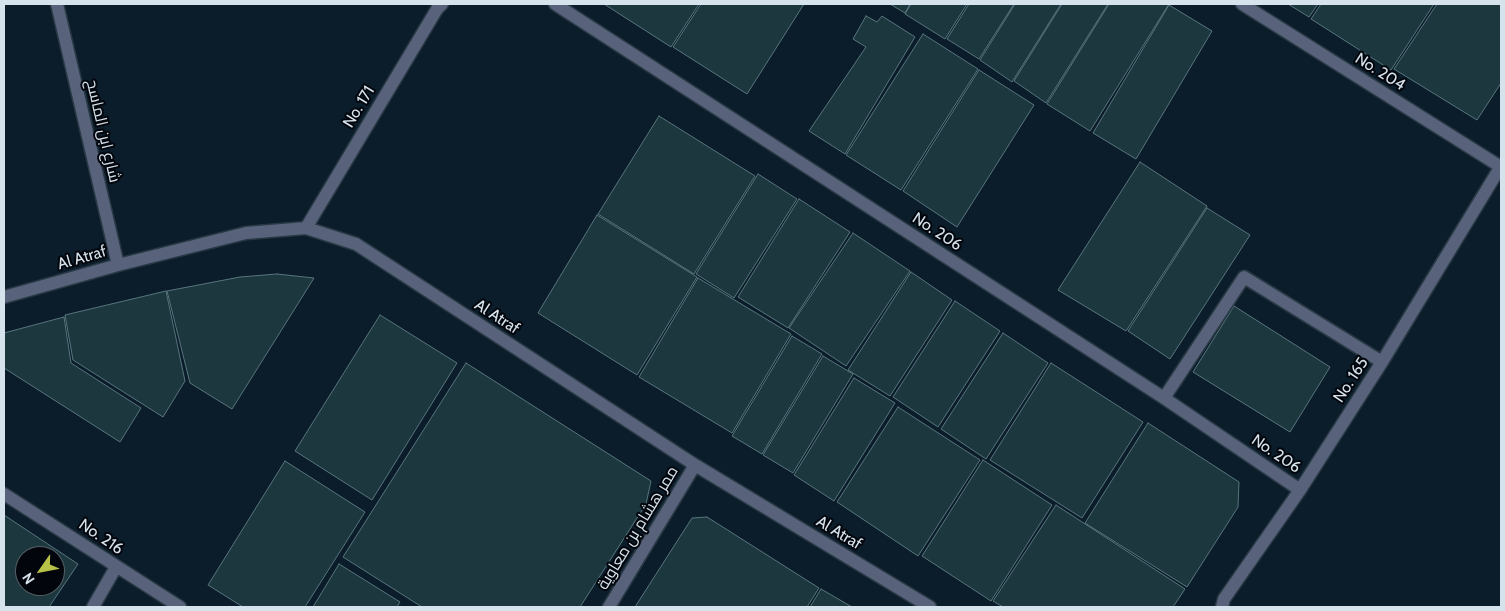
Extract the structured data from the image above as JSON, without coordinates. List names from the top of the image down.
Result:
{
  "streets": {
    "street": [
      "No. 204",
      "No. 171",
      "شارع ابن الماسح",
      "No. 206",
      "Al Atraf",
      "No. 165",
      "ممر هشام بن معاوية",
      "No. 216"
    ]
  },
  "crossings": [
    ["No. 204", "No. 165"],
    ["No. 171", "Al Atraf"],
    ["شارع ابن الماسح", "Al Atraf"],
    ["No. 206", "No. 165"],
    ["Al Atraf", "ممر هشام بن معاوية"]
  ],
  "north": "bottom left"
}
